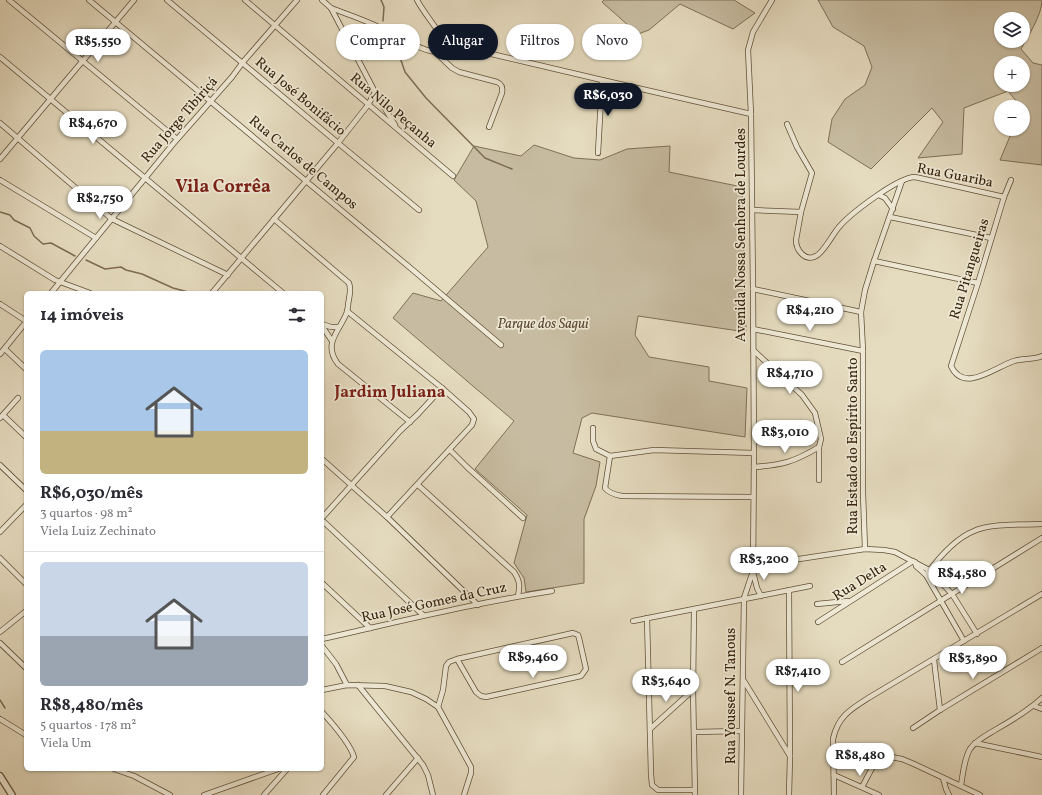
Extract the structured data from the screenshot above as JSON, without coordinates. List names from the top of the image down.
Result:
{
  "streets": {
    "street": [
      "Rua José Bonifácio",
      "Rua Nilo Peçanha",
      "Rua Jorge Tibiriçá",
      "Rua Carlos de Campos",
      "Rua Guariba",
      "Avenida Nossa Senhora de Lourdes",
      "Rua Pitangueiras",
      "Rua Estado do Espírito Santo",
      "Rua Delta",
      "Rua José Gomes da Cruz",
      "Rua Youssef N. Tanous"
    ]
  },
  "crossings": [
    ["Rua José Bonifácio", "Rua Jorge Tibiriçá"],
    ["Rua Nilo Peçanha", "Rua Jorge Tibiriçá"],
    ["Rua Jorge Tibiriçá", "Rua Carlos de Campos"],
    ["Rua Guariba", "Rua Pitangueiras"],
    ["Rua Guariba", "Rua Estado do Espírito Santo"],
    ["Avenida Nossa Senhora de Lourdes", "Rua Youssef N. Tanous"]
  ],
  "districts": ["Vila Corrêa", "Jardim Juliana"],
  "parks": ["Parque dos Sagui"],
  "page": {
    "map_buttons": ["+", "−"],
    "chip": [
      "Comprar",
      "Alugar",
      "Filtros",
      "Novo"
    ],
    "price": [
      "R$5,550",
      "R$6,030",
      "R$4,670",
      "R$2,750",
      "R$4,210",
      "R$4,710",
      "R$3,010",
      "R$3,200",
      "R$4,580",
      "R$9,460",
      "R$3,890",
      "R$7,410",
      "R$3,640",
      "R$8,480"
    ],
    "heading": "14 imóveis",
    "list": [
      {
        "name": "R$6,030/mês",
        "note": "3 quartos · 98 m² · Viela Luiz Zechinato"
      },
      {
        "name": "R$8,480/mês",
        "note": "5 quartos · 178 m² · Viela Um"
      }
    ]
  }
}
